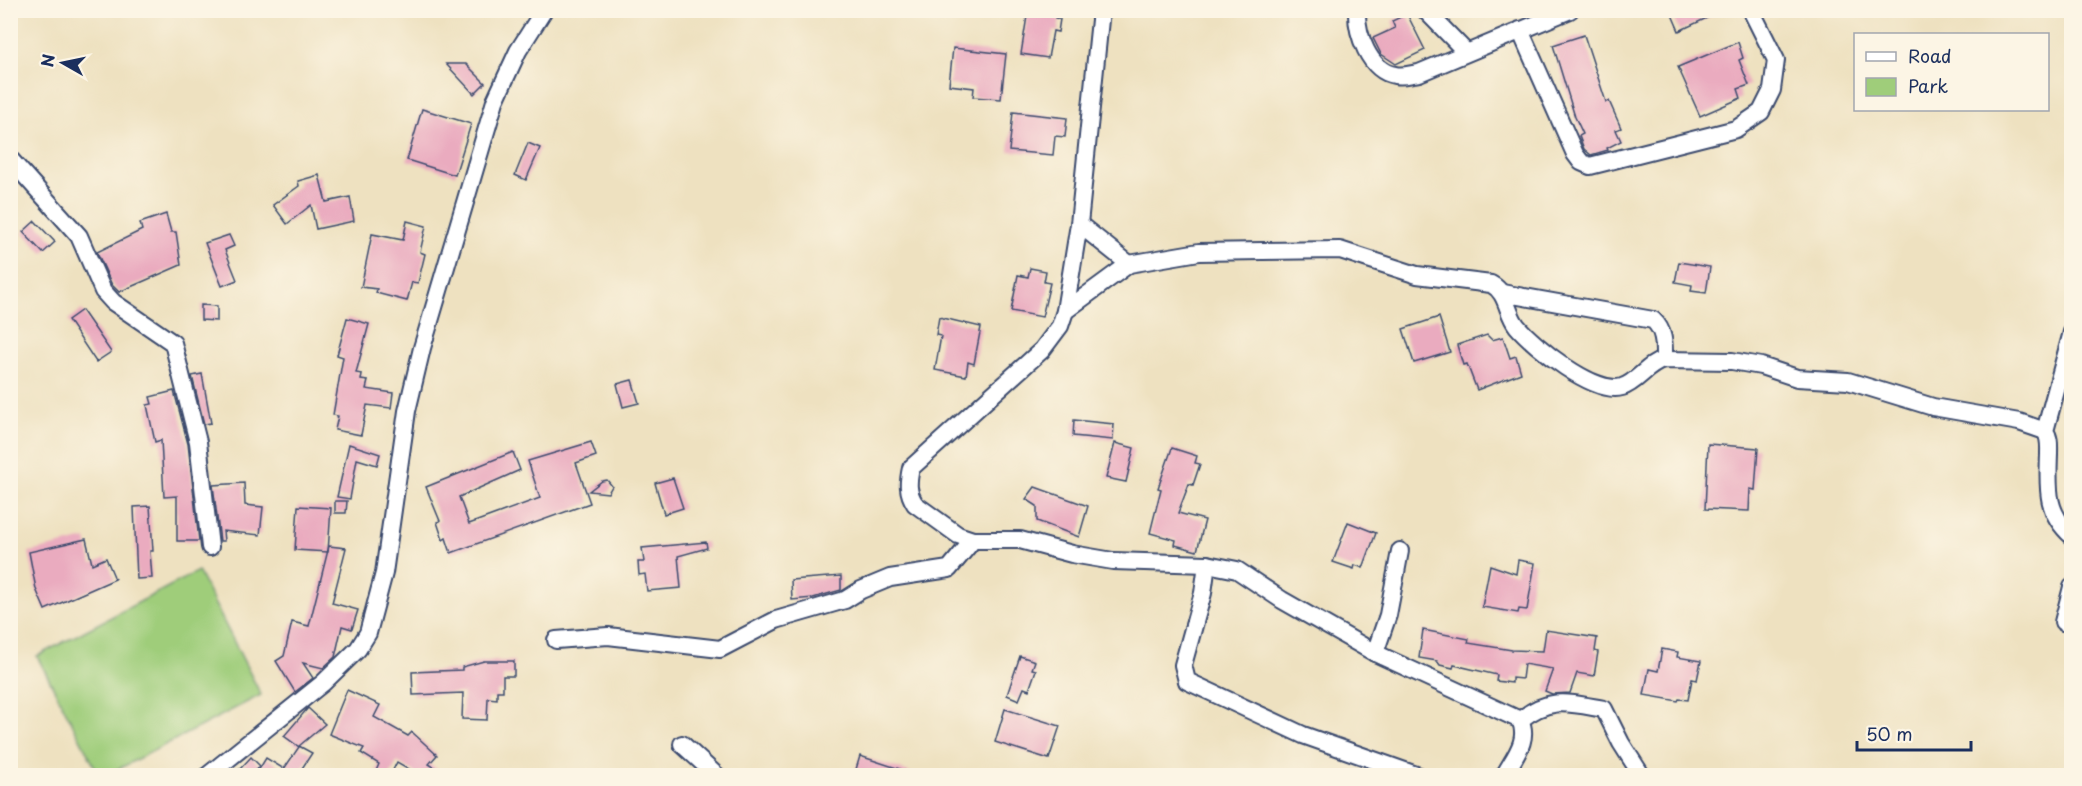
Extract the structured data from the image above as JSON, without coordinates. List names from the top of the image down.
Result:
{
  "legend": ["Road", "Park"],
  "scale_bar": "50 m",
  "north": "left"
}
